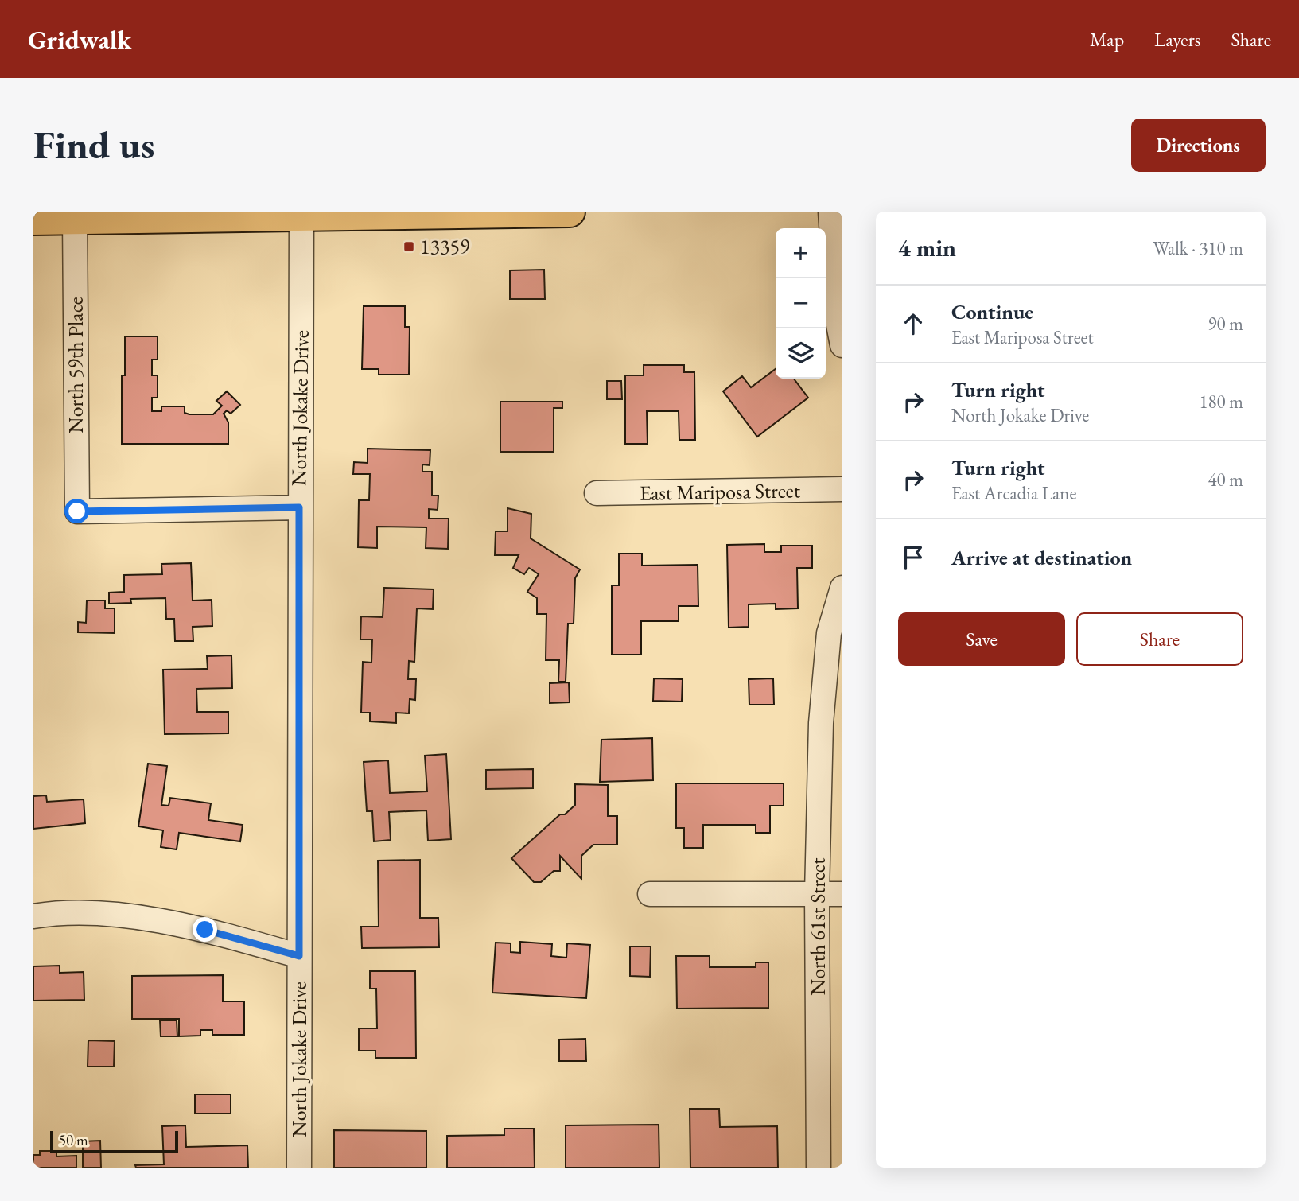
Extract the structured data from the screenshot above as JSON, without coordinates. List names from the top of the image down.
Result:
{
  "streets": {
    "street": [
      "North 59th Place",
      "North Jokake Drive",
      "East Mariposa Street",
      "North 61st Street"
    ]
  },
  "crossings": [
    ["North 59th Place", "North Jokake Drive"]
  ],
  "places": {
    "transit": ["13359"]
  },
  "scale_bar": "50 m",
  "page": {
    "header": "Gridwalk",
    "nav": ["Map", "Layers", "Share"],
    "buttons": [
      "Directions",
      ["Save", "Share"]
    ],
    "title": "Find us",
    "heading": ["4 min", "Walk · 310 m"],
    "map_buttons": ["+", "−"],
    "list": [
      ["Continue", "East Mariposa Street", "90 m"],
      ["Turn right", "North Jokake Drive", "180 m"],
      ["Turn right", "East Arcadia Lane", "40 m"],
      "Arrive at destination"
    ],
    "scale": "50 m"
  }
}
